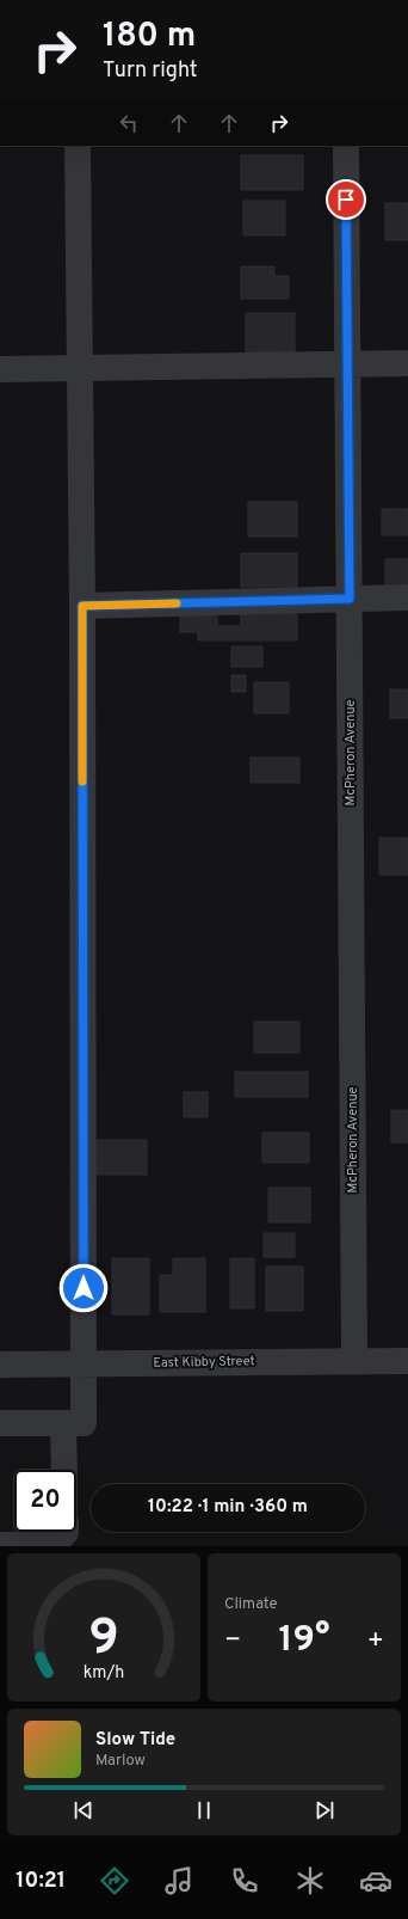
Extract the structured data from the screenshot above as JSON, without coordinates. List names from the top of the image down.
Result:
{
  "streets": {
    "street": ["McPheron Avenue", "East Kibby Street"]
  },
  "crossings": [
    ["McPheron Avenue", "East Kibby Street"]
  ],
  "page": {
    "turn": ["180 m", "Turn right"],
    "limit": "20",
    "trip": "10:22 · 1 min · 360 m",
    "tile": "Climate",
    "heat": ["−", "19°", "+"],
    "song": ["Slow Tide", "Marlow"],
    "tabs": "10:21",
    "gauge": ["9", "km/h"]
  }
}
